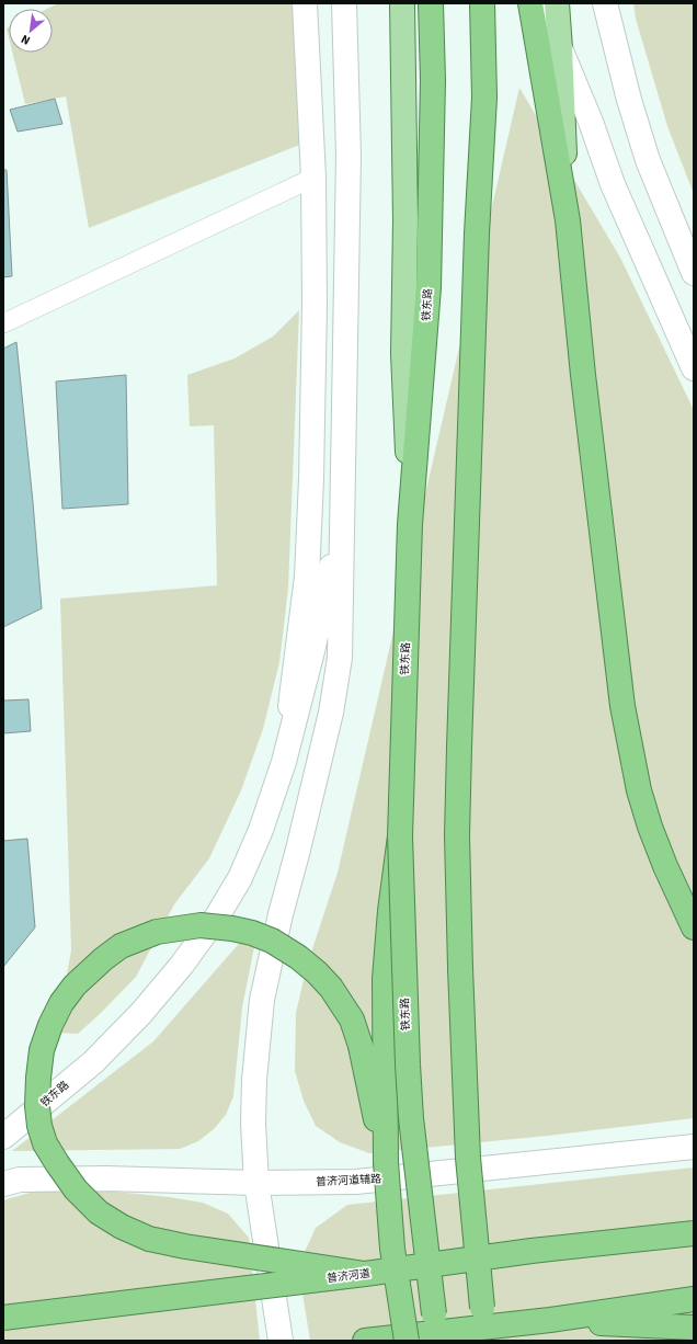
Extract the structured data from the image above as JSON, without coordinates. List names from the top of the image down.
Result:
{
  "streets": {
    "highway": ["铁东路", "普济河道"],
    "street": ["普济河道辅路"]
  },
  "crossings": [
    ["铁东路", "普济河道辅路"]
  ],
  "north": "bottom left"
}
